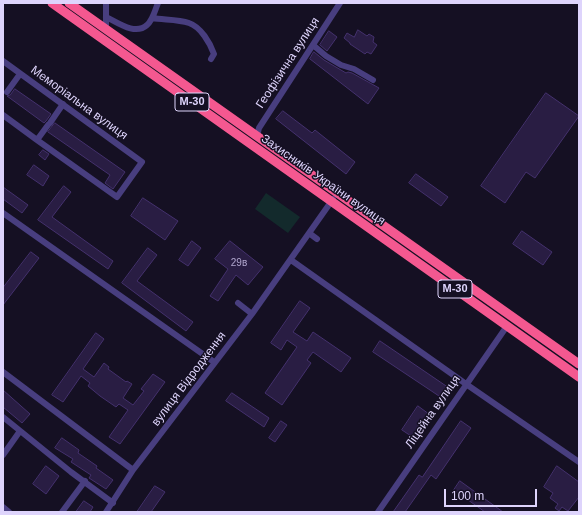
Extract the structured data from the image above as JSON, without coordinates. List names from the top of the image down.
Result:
{
  "streets": {
    "highway": ["М-30", "Захисників України вулиця"],
    "street": [
      "Геофізична вулиця",
      "Меморіальна вулиця",
      "вулиця Відродження",
      "Ліцейна вулиця"
    ]
  },
  "crossings": [
    ["Геофізична вулиця", "Захисників України вулиця"],
    ["Захисників України вулиця", "вулиця Відродження"],
    ["Захисників України вулиця", "Ліцейна вулиця"]
  ],
  "house_numbers": ["29в"],
  "scale_bar": "100 m"
}
